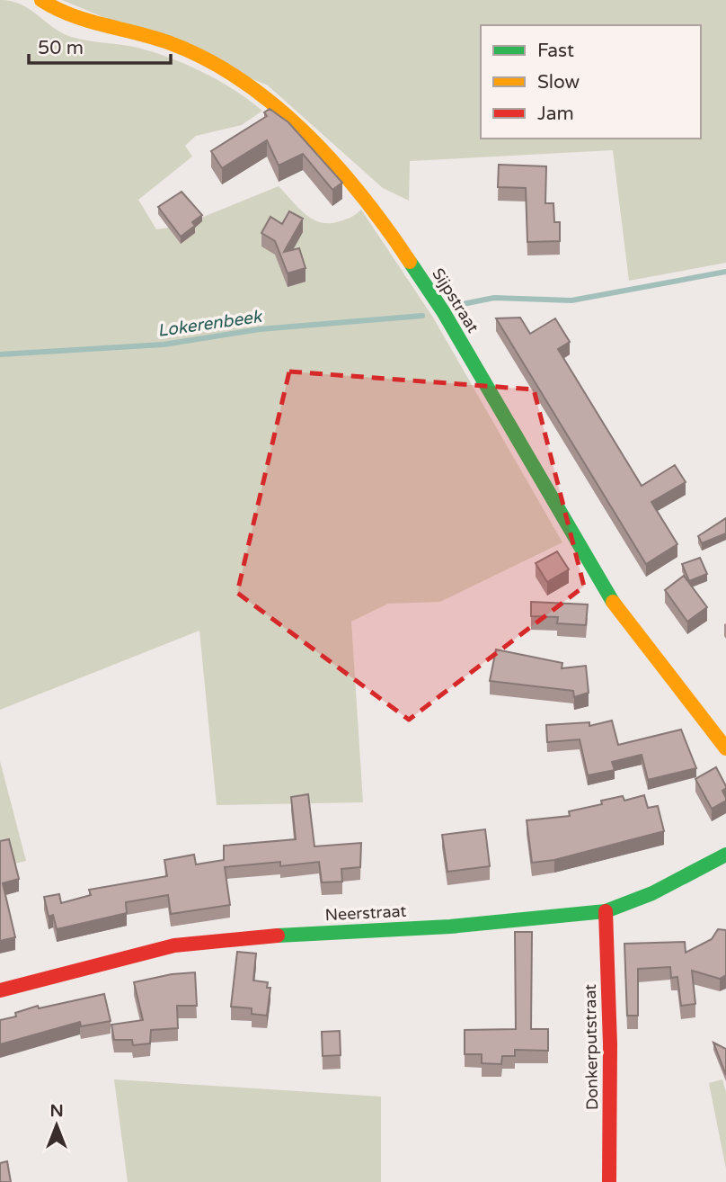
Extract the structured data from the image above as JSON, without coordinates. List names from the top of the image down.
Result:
{
  "streets": {
    "street": ["Sijpstraat", "Neerstraat", "Donkerputstraat"]
  },
  "crossings": [
    ["Neerstraat", "Donkerputstraat"]
  ],
  "water": ["Lokerenbeek"],
  "legend": ["Fast", "Slow", "Jam"],
  "scale_bar": "50 m",
  "north": "top"
}
